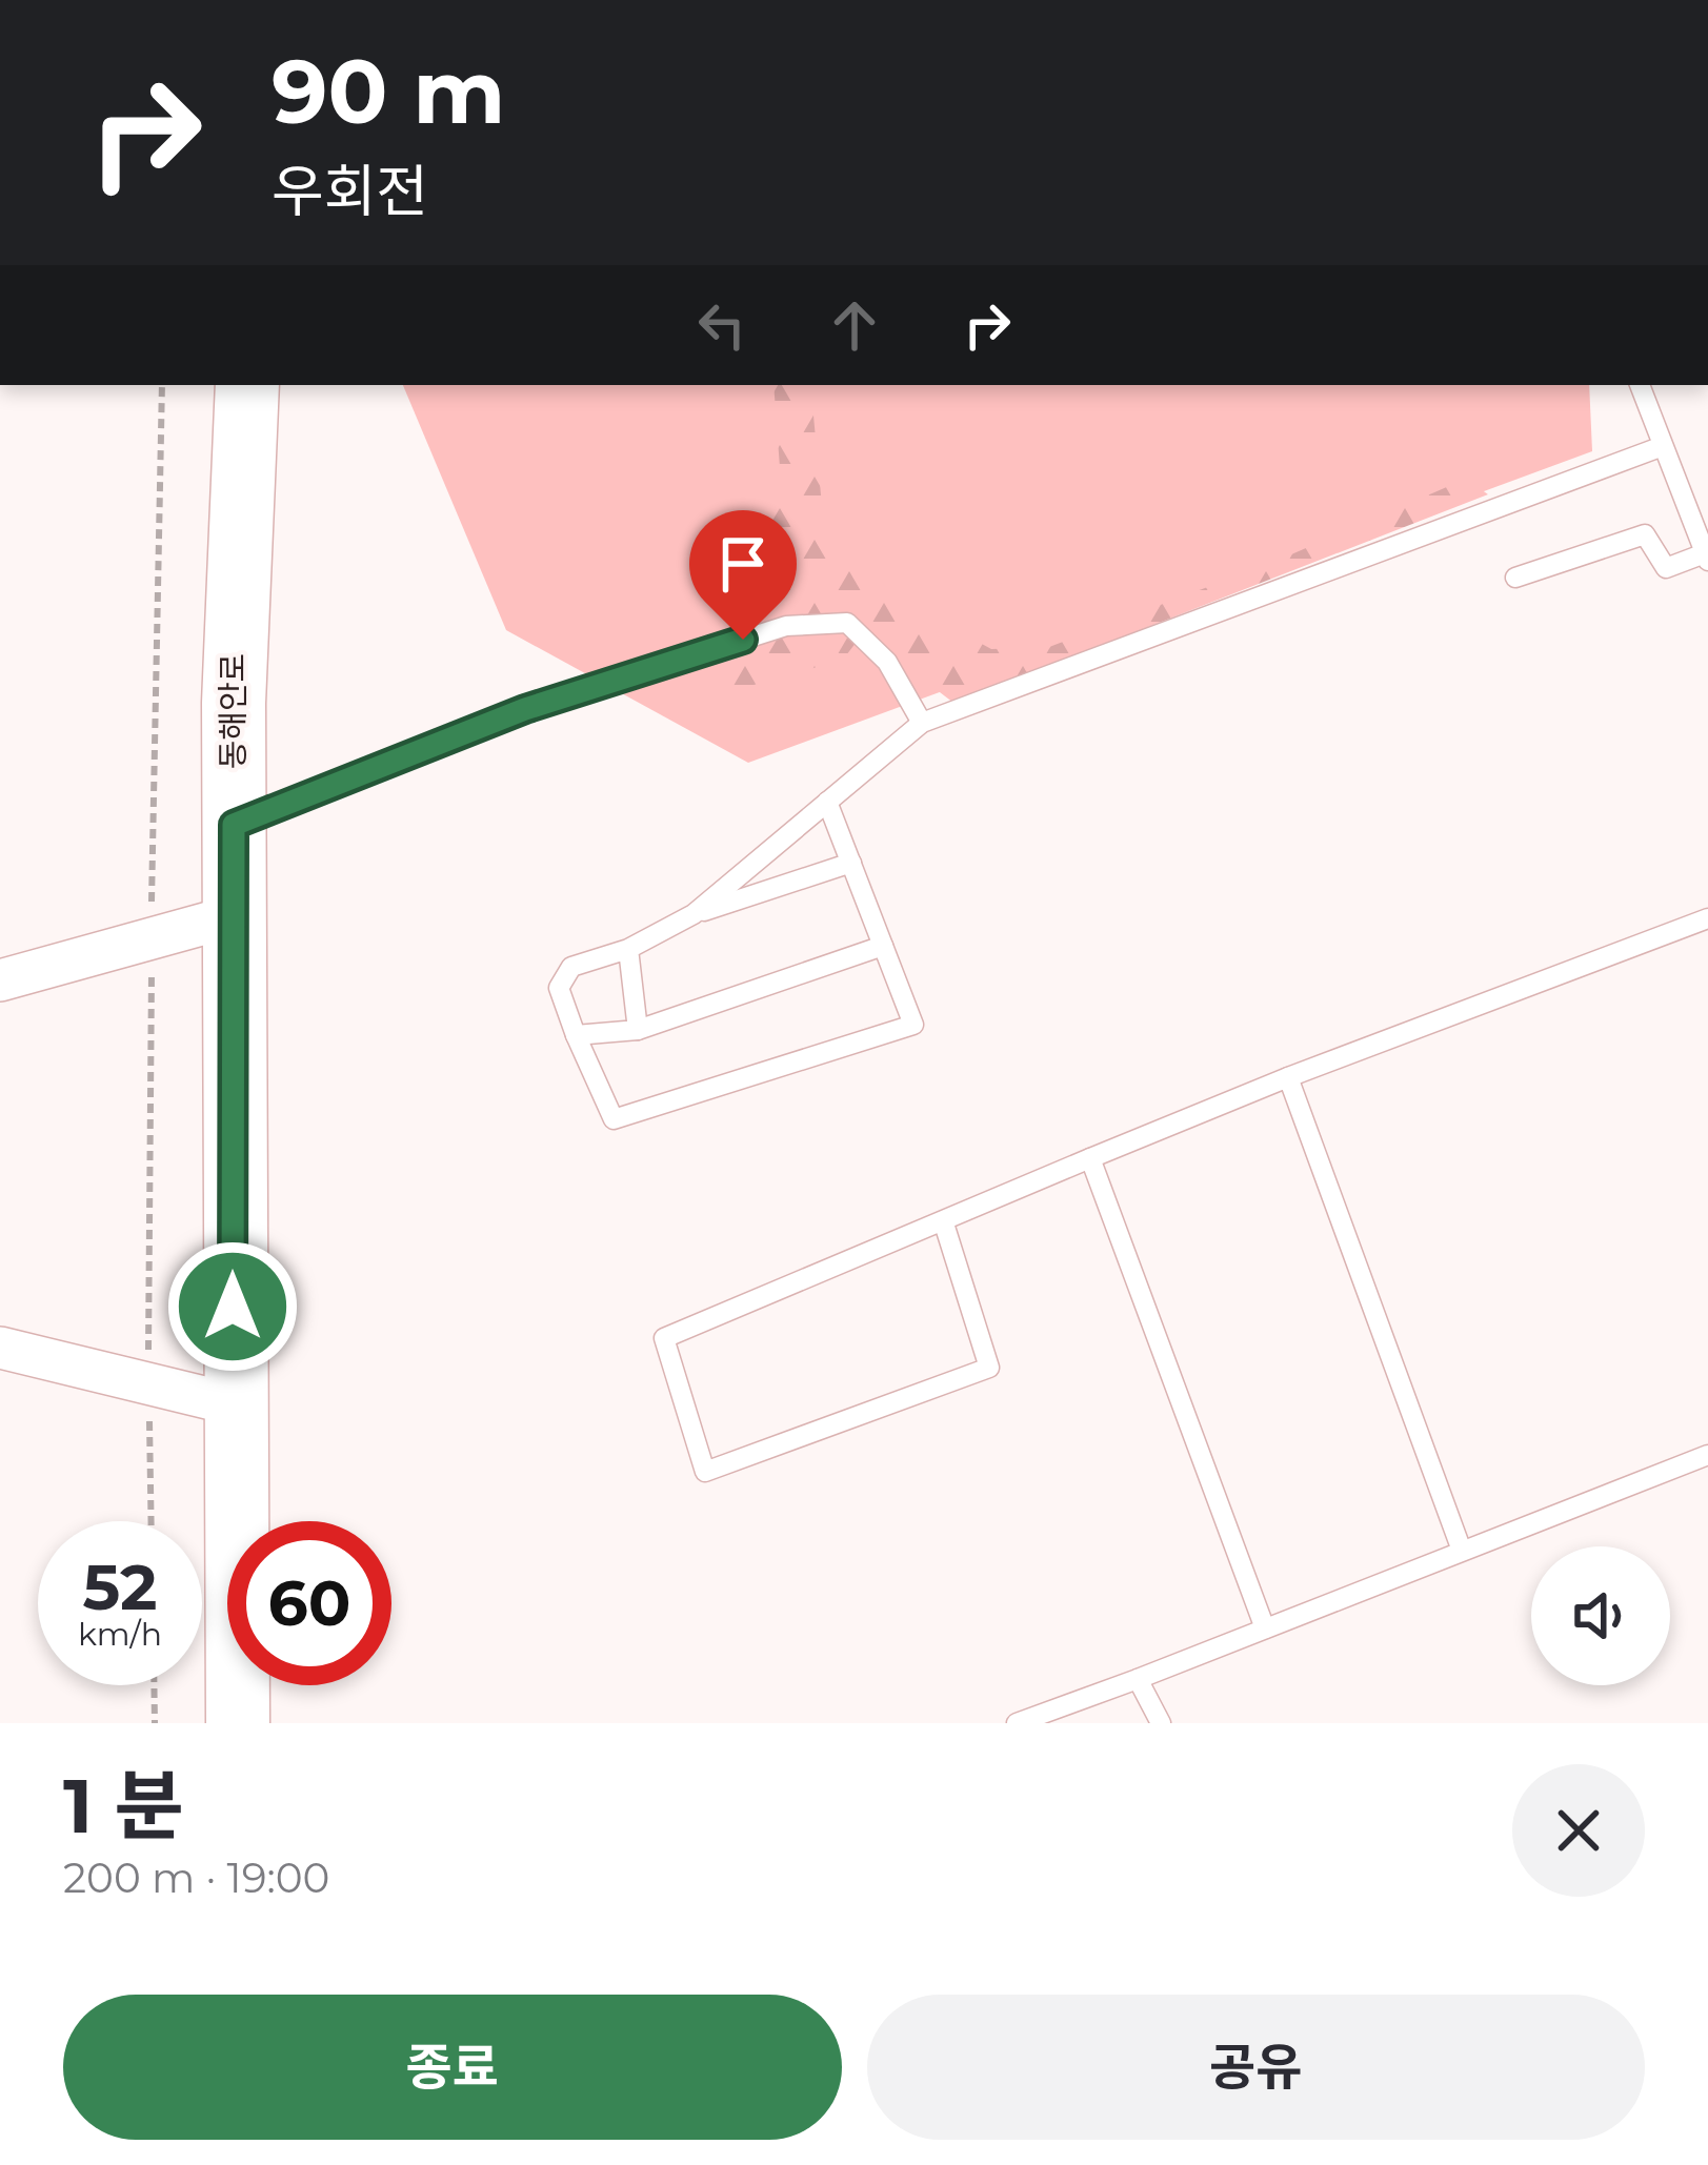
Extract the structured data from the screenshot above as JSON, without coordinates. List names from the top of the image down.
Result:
{
  "streets": {
    "main road": ["동해안로"]
  },
  "page": {
    "turn": ["90 m", "우회전"],
    "speed": "52 km/h",
    "limit": "60",
    "heading": ["1 분", "200 m · 19:00"],
    "buttons": ["종료", "공유"]
  }
}
